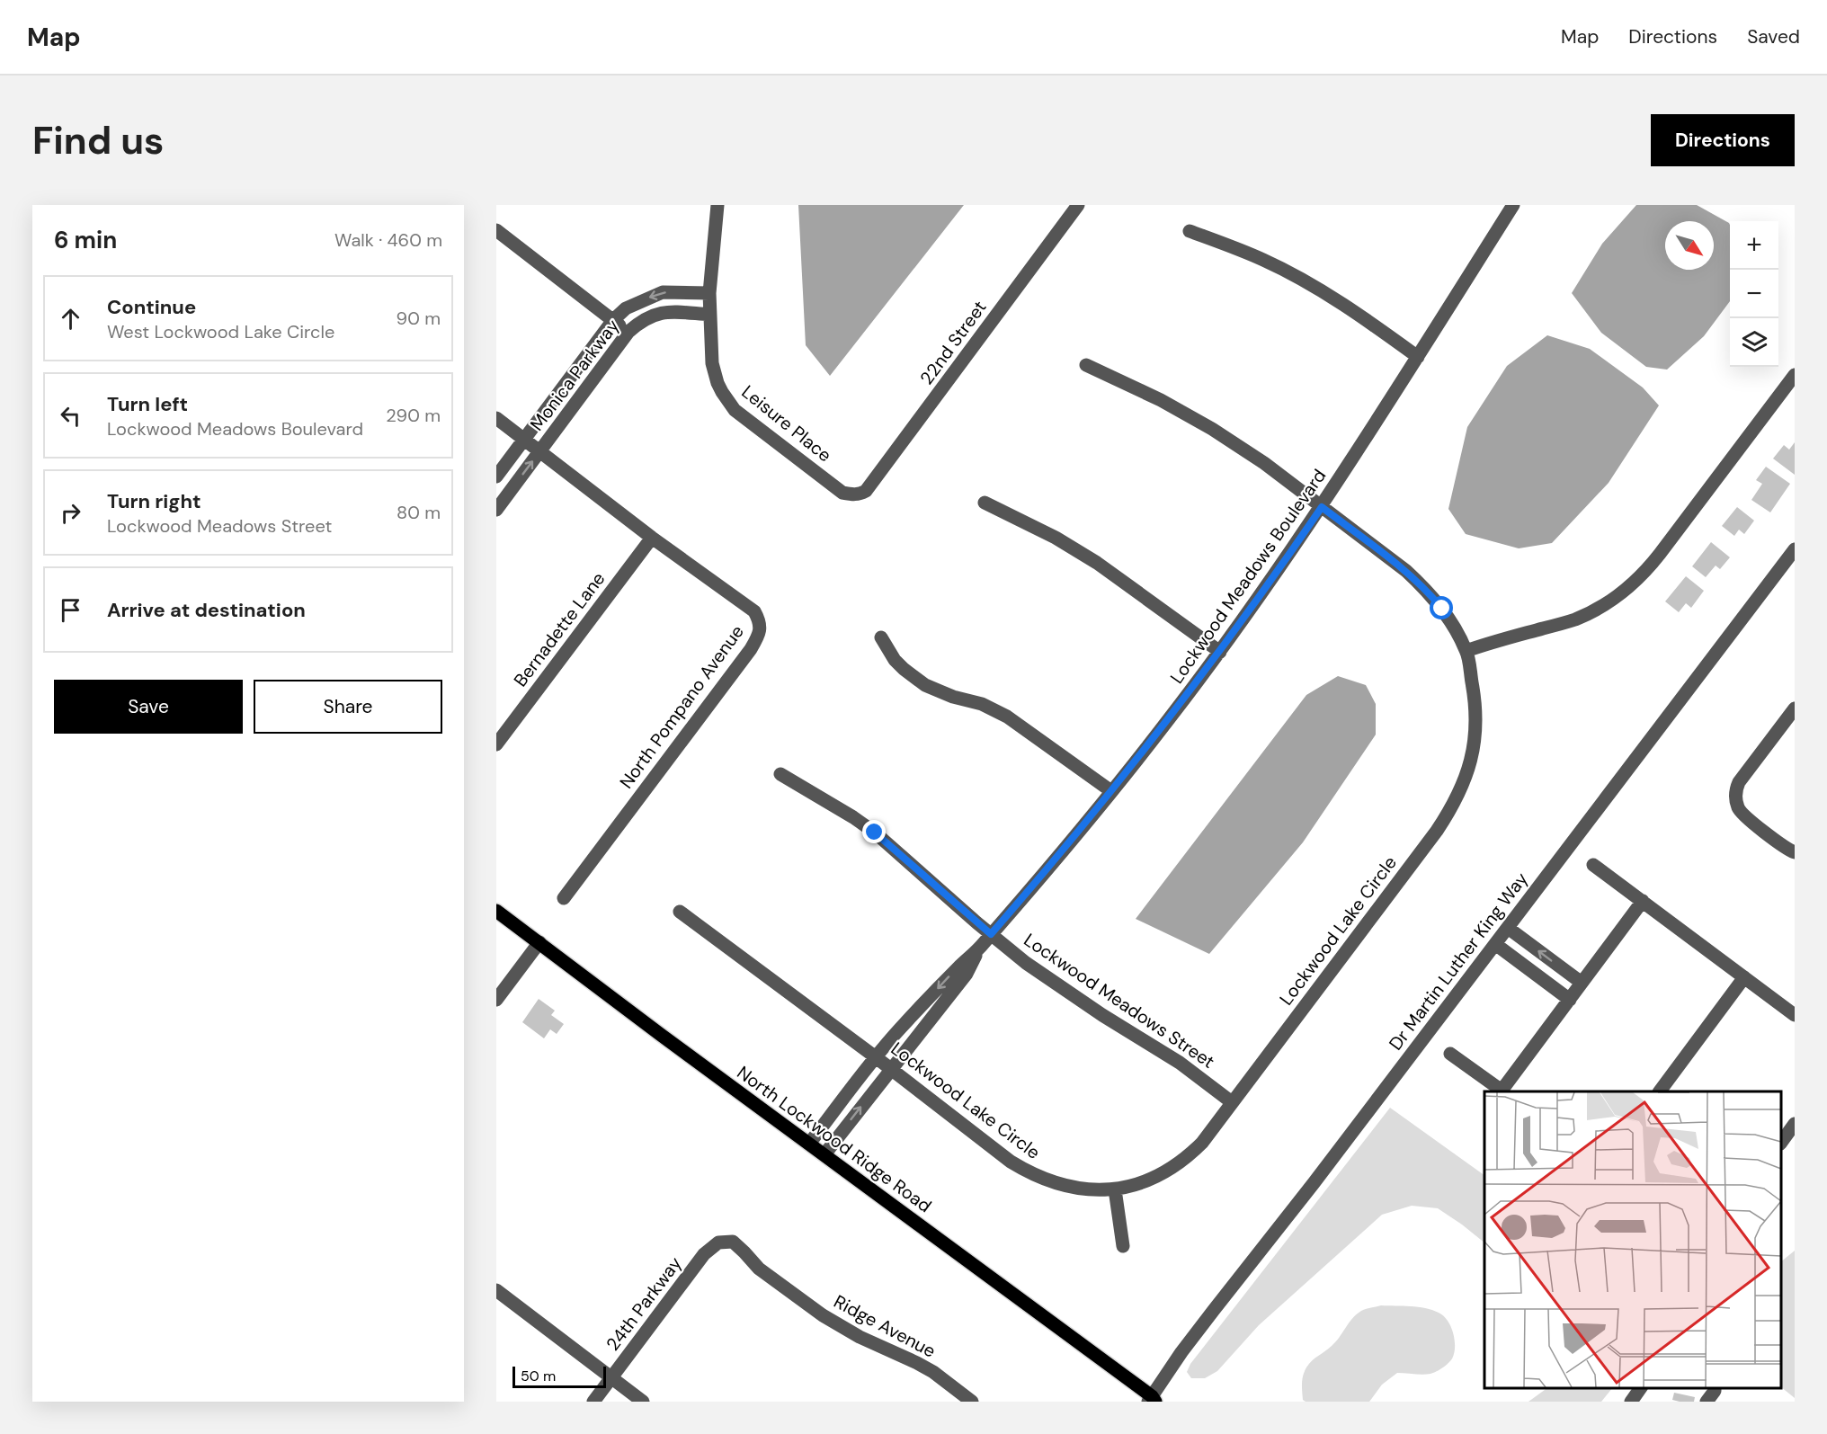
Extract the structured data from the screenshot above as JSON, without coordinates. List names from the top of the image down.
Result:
{
  "streets": {
    "main road": ["North Lockwood Ridge Road"],
    "street": [
      "22nd Street",
      "Monica Parkway",
      "Leisure Place",
      "Lockwood Meadows Boulevard",
      "Bernadette Lane",
      "North Pompano Avenue",
      "Lockwood Lake Circle",
      "Dr Martin Luther King Way",
      "Lockwood Meadows Street",
      "24th Parkway",
      "Ridge Avenue"
    ]
  },
  "crossings": [
    ["22nd Street", "Leisure Place"],
    ["Monica Parkway", "Leisure Place"],
    ["Monica Parkway", "North Pompano Avenue"],
    ["Lockwood Meadows Boulevard", "Lockwood Lake Circle"],
    ["Lockwood Meadows Boulevard", "Lockwood Meadows Street"],
    ["Lockwood Meadows Boulevard", "North Lockwood Ridge Road"],
    ["Bernadette Lane", "North Pompano Avenue"],
    ["Lockwood Lake Circle", "Lockwood Meadows Street"],
    ["Dr Martin Luther King Way", "North Lockwood Ridge Road"],
    ["24th Parkway", "Ridge Avenue"]
  ],
  "scale_bar": "50 m",
  "north": "bottom right",
  "page": {
    "header": "Map",
    "nav": ["Map", "Directions", "Saved"],
    "buttons": [
      "Directions",
      ["Save", "Share"]
    ],
    "title": "Find us",
    "heading": ["6 min", "Walk · 460 m"],
    "map_buttons": ["+", "−"],
    "list": [
      ["Continue", "West Lockwood Lake Circle", "90 m"],
      ["Turn left", "Lockwood Meadows Boulevard", "290 m"],
      ["Turn right", "Lockwood Meadows Street", "80 m"],
      "Arrive at destination"
    ],
    "scale": "50 m"
  }
}
